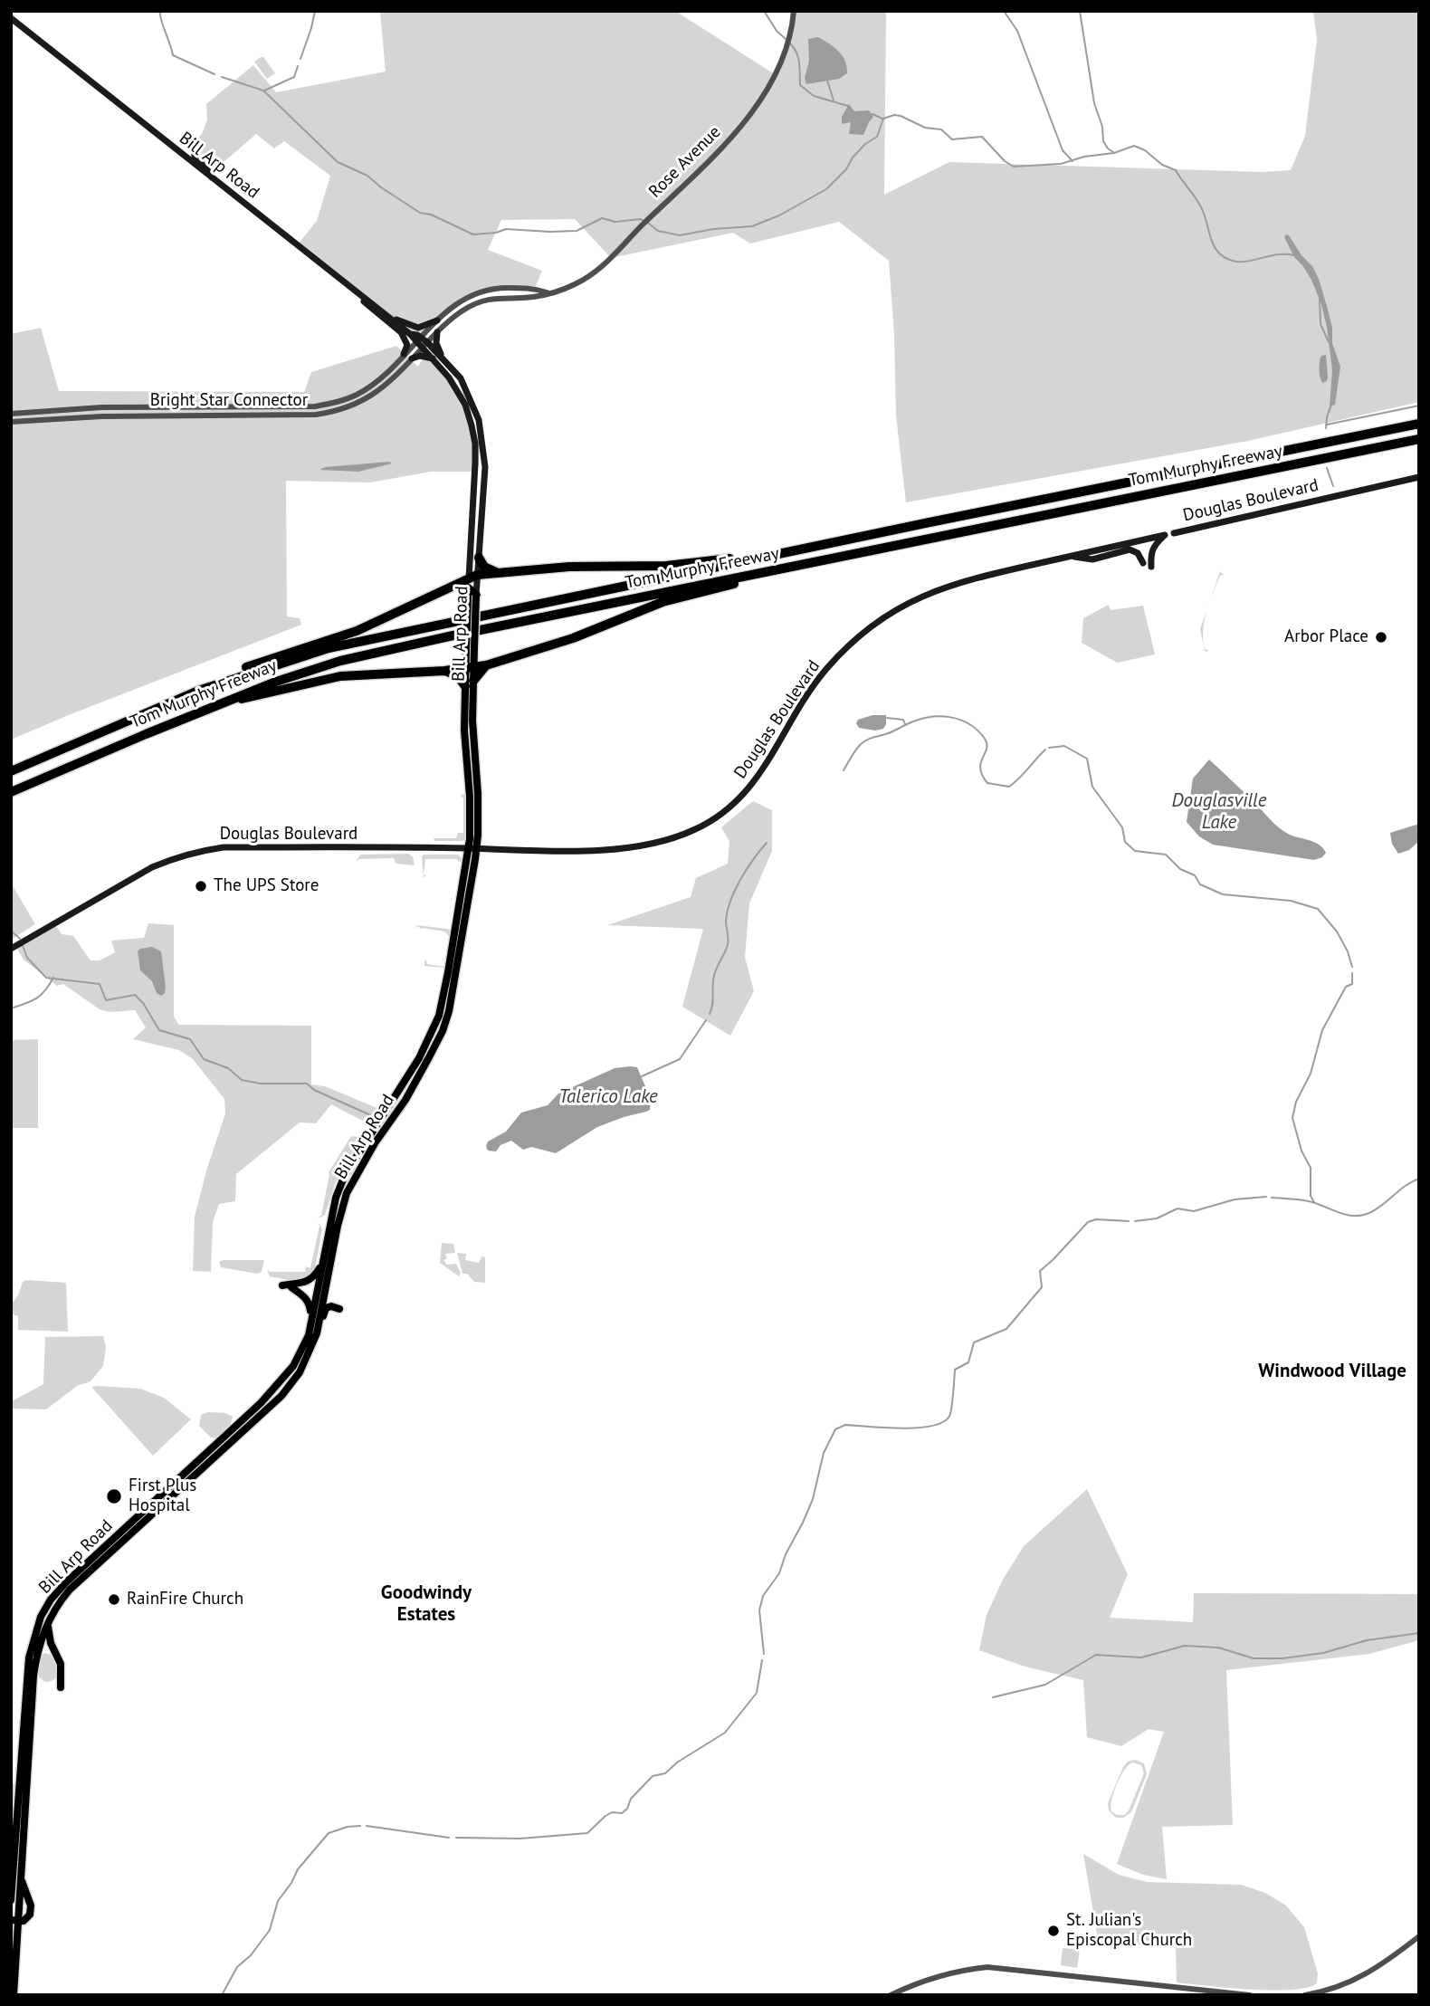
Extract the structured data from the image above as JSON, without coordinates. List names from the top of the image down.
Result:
{
  "streets": {
    "highway": ["Tom Murphy Freeway"],
    "main road": ["Bill Arp Road", "Douglas Boulevard"],
    "street": ["Rose Avenue", "Bright Star Connector"]
  },
  "crossings": [
    ["Rose Avenue", "Bill Arp Road"],
    ["Rose Avenue", "Bright Star Connector"],
    ["Bill Arp Road", "Bright Star Connector"],
    ["Bill Arp Road", "Douglas Boulevard"]
  ],
  "districts": ["Windwood Village", "Goodwindy Estates"],
  "water": ["Douglasville Lake", "Talerico Lake"],
  "places": [
    "Arbor Place",
    "The UPS Store",
    "First Plus Hospital",
    "RainFire Church",
    "St. Julian's Episcopal Church"
  ]
}
